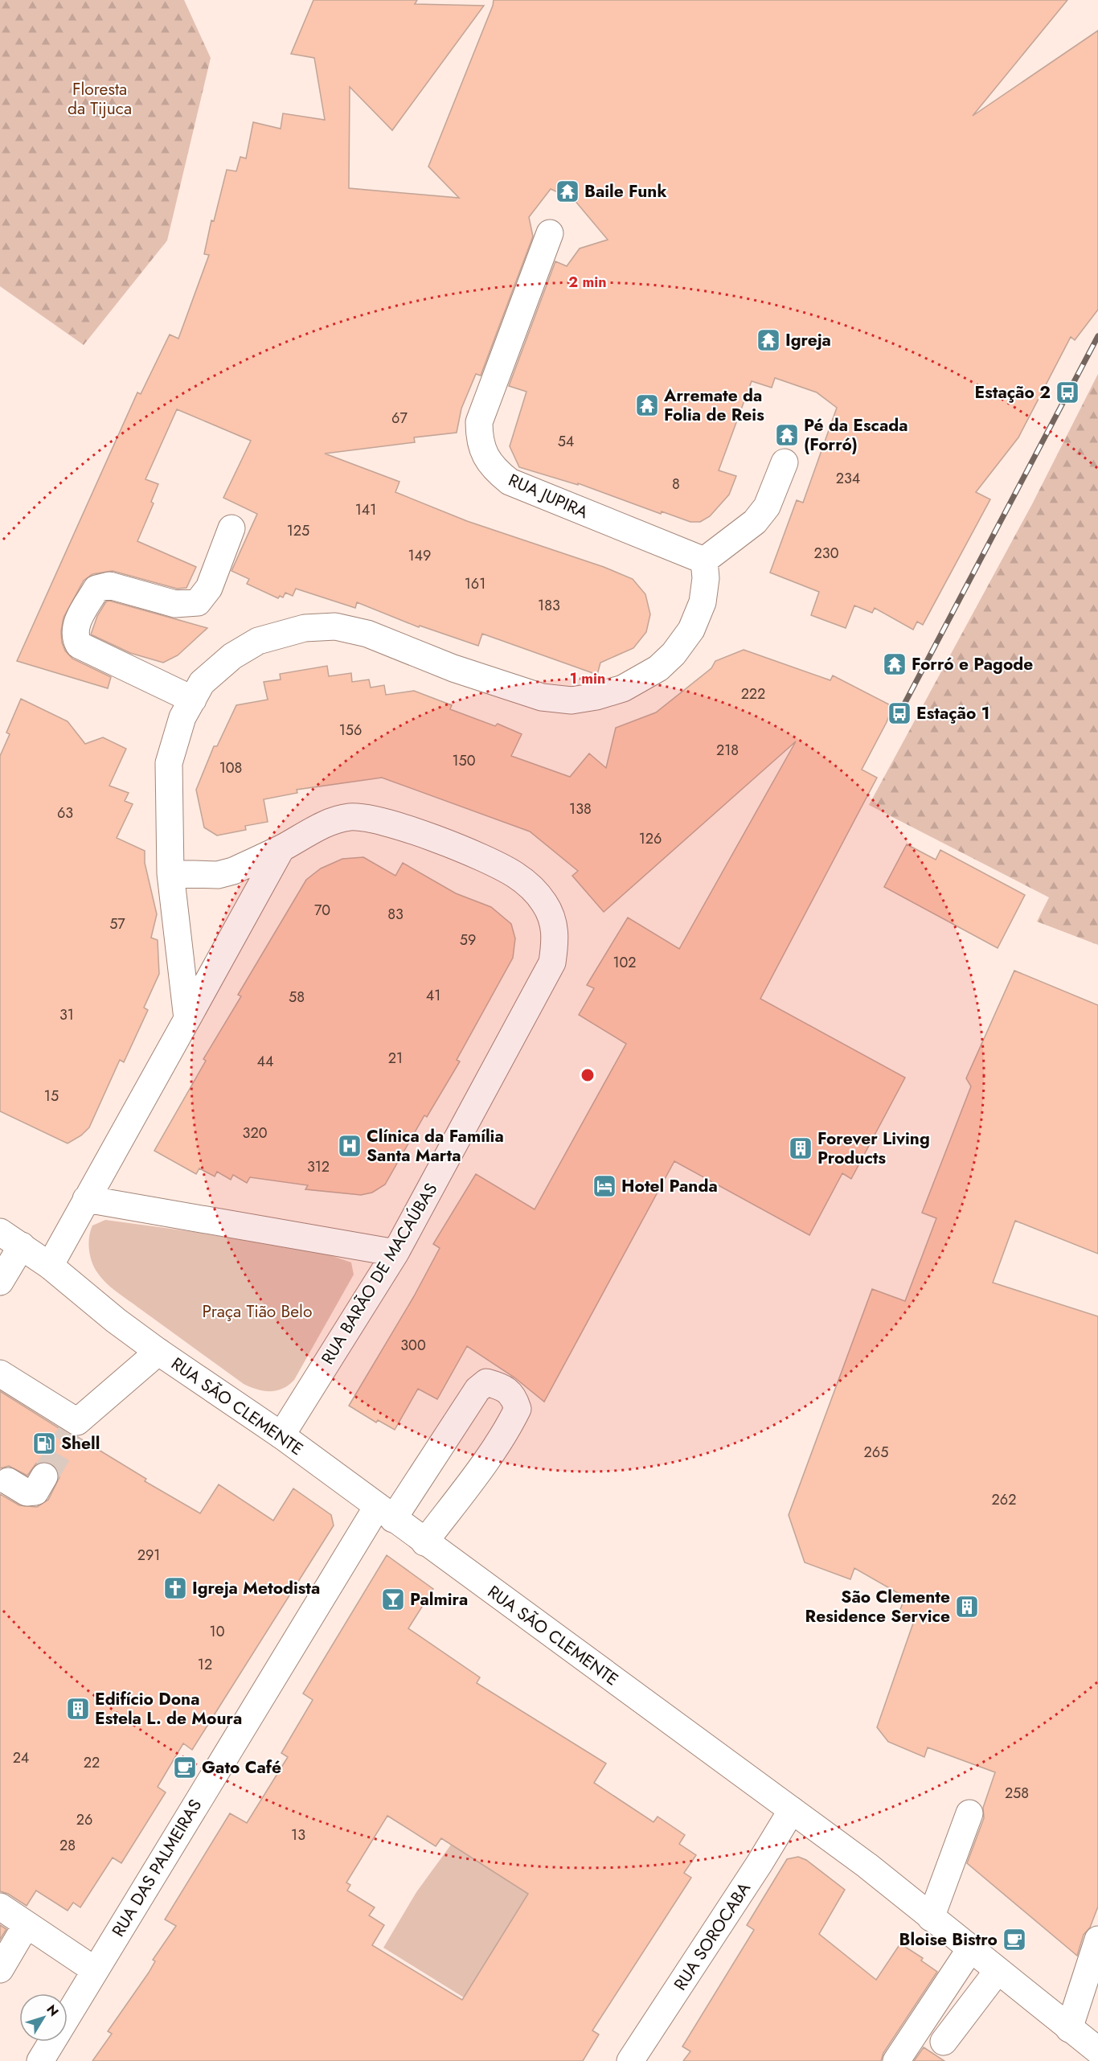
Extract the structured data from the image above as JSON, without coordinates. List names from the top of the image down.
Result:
{
  "streets": {
    "street": [
      "RUA JUPIRA",
      "RUA BARÃO DE MACAÚBAS",
      "RUA SÃO CLEMENTE",
      "RUA DAS PALMEIRAS",
      "RUA SOROCABA"
    ]
  },
  "crossings": [
    ["RUA BARÃO DE MACAÚBAS", "RUA SÃO CLEMENTE"],
    ["RUA SÃO CLEMENTE", "RUA DAS PALMEIRAS"],
    ["RUA SÃO CLEMENTE", "RUA SOROCABA"]
  ],
  "parks": ["Floresta da Tijuca", "Praça Tião Belo"],
  "places": {
    "temple": [
      "Baile Funk",
      "Igreja",
      "Arremate da Folia de Reis",
      "Pé da Escada (Forró)",
      "Forró e Pagode"
    ],
    "bus stop": ["Estação 2", "Estação 1"],
    "hospital": ["Clínica da Família Santa Marta"],
    "building": ["Forever Living Products", "São Clemente Residence Service", "Edifício Dona Estela L. de Moura"],
    "hotel": ["Hotel Panda"],
    "fuel station": ["Shell"],
    "church": ["Igreja Metodista"],
    "bar": ["Palmira"],
    "cafe": ["Gato Café", "Bloise Bistro"]
  },
  "house_numbers": [
    "67",
    "54",
    "234",
    "8",
    "141",
    "125",
    "230",
    "149",
    "161",
    "183",
    "222",
    "156",
    "218",
    "150",
    "108",
    "138",
    "63",
    "126",
    "70",
    "83",
    "57",
    "59",
    "102",
    "41",
    "58",
    "31",
    "21",
    "44",
    "15",
    "320",
    "312",
    "300",
    "265",
    "262",
    "291",
    "10",
    "12",
    "24",
    "22",
    "258",
    "26",
    "13",
    "28"
  ],
  "north": "top right",
  "rings": ["2 min", "1 min"]
}
